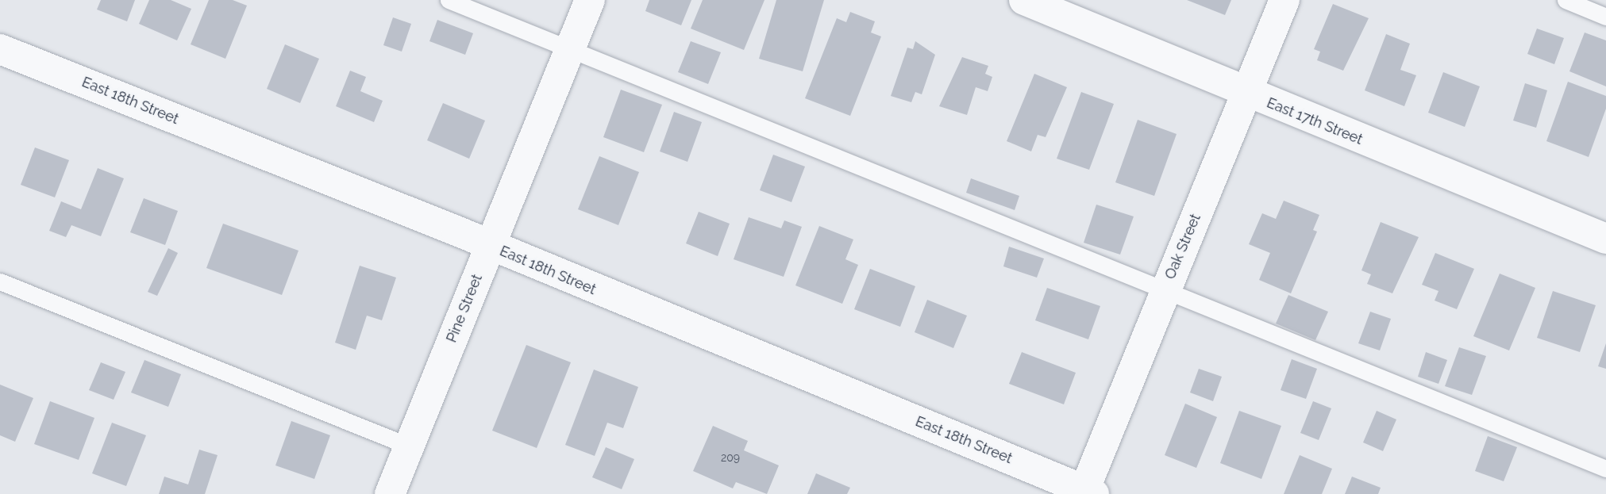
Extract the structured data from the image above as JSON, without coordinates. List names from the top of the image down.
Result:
{
  "streets": {
    "street": [
      "East 18th Street",
      "East 17th Street",
      "Oak Street",
      "Pine Street"
    ]
  },
  "crossings": [
    ["East 18th Street", "Oak Street"],
    ["East 18th Street", "Pine Street"],
    ["East 17th Street", "Oak Street"]
  ],
  "house_numbers": ["209"]
}
